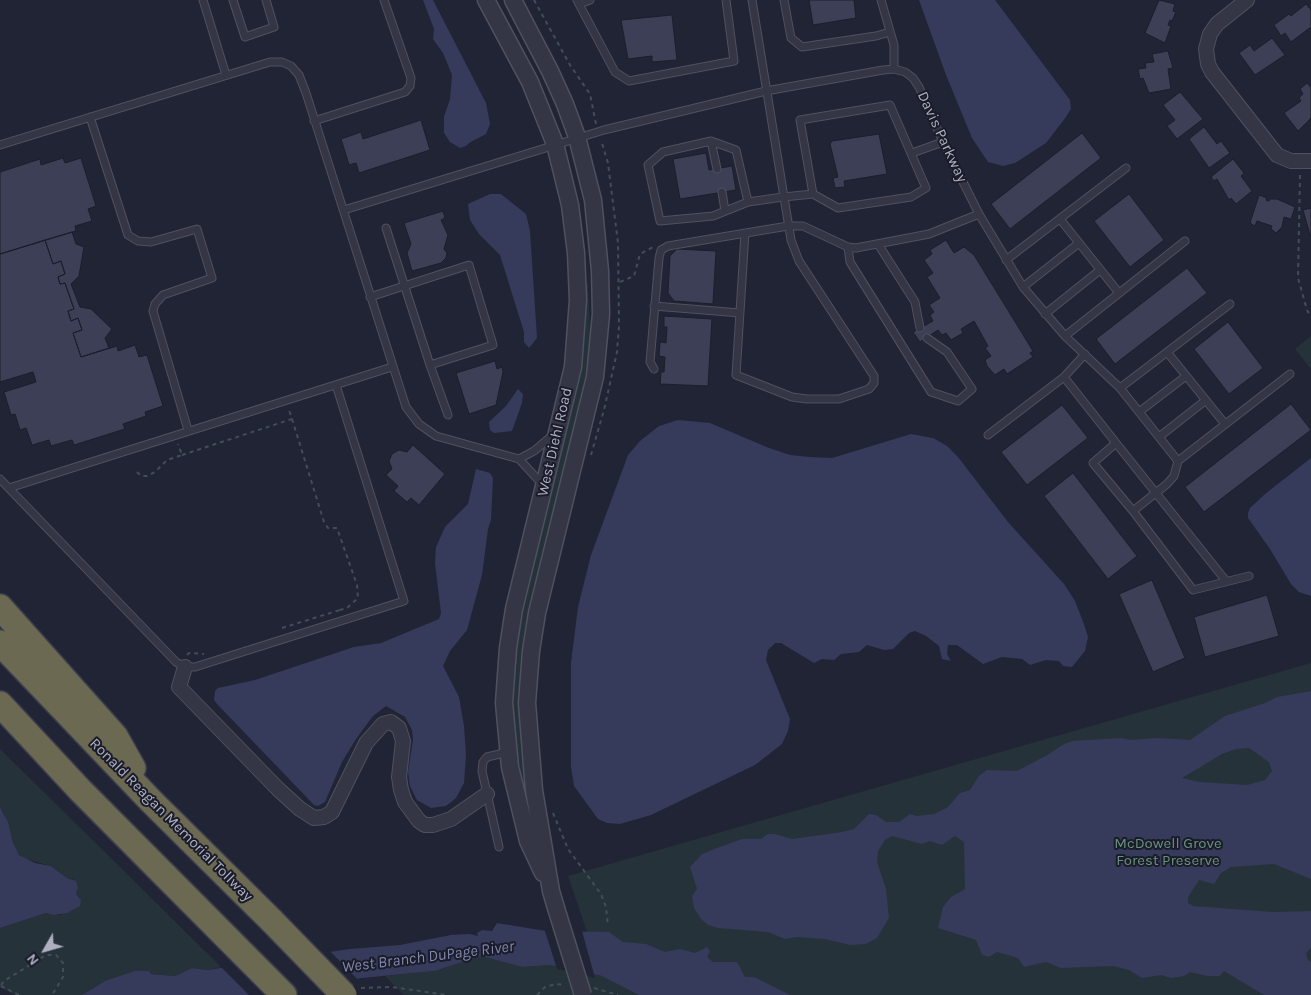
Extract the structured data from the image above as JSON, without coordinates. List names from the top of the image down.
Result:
{
  "streets": {
    "highway": ["Ronald Reagan Memorial Tollway"],
    "street": ["West Diehl Road"],
    "lane": ["Davis Parkway"]
  },
  "water": ["West Branch DuPage River"],
  "parks": ["McDowell Grove Forest Preserve"],
  "north": "bottom left"
}
